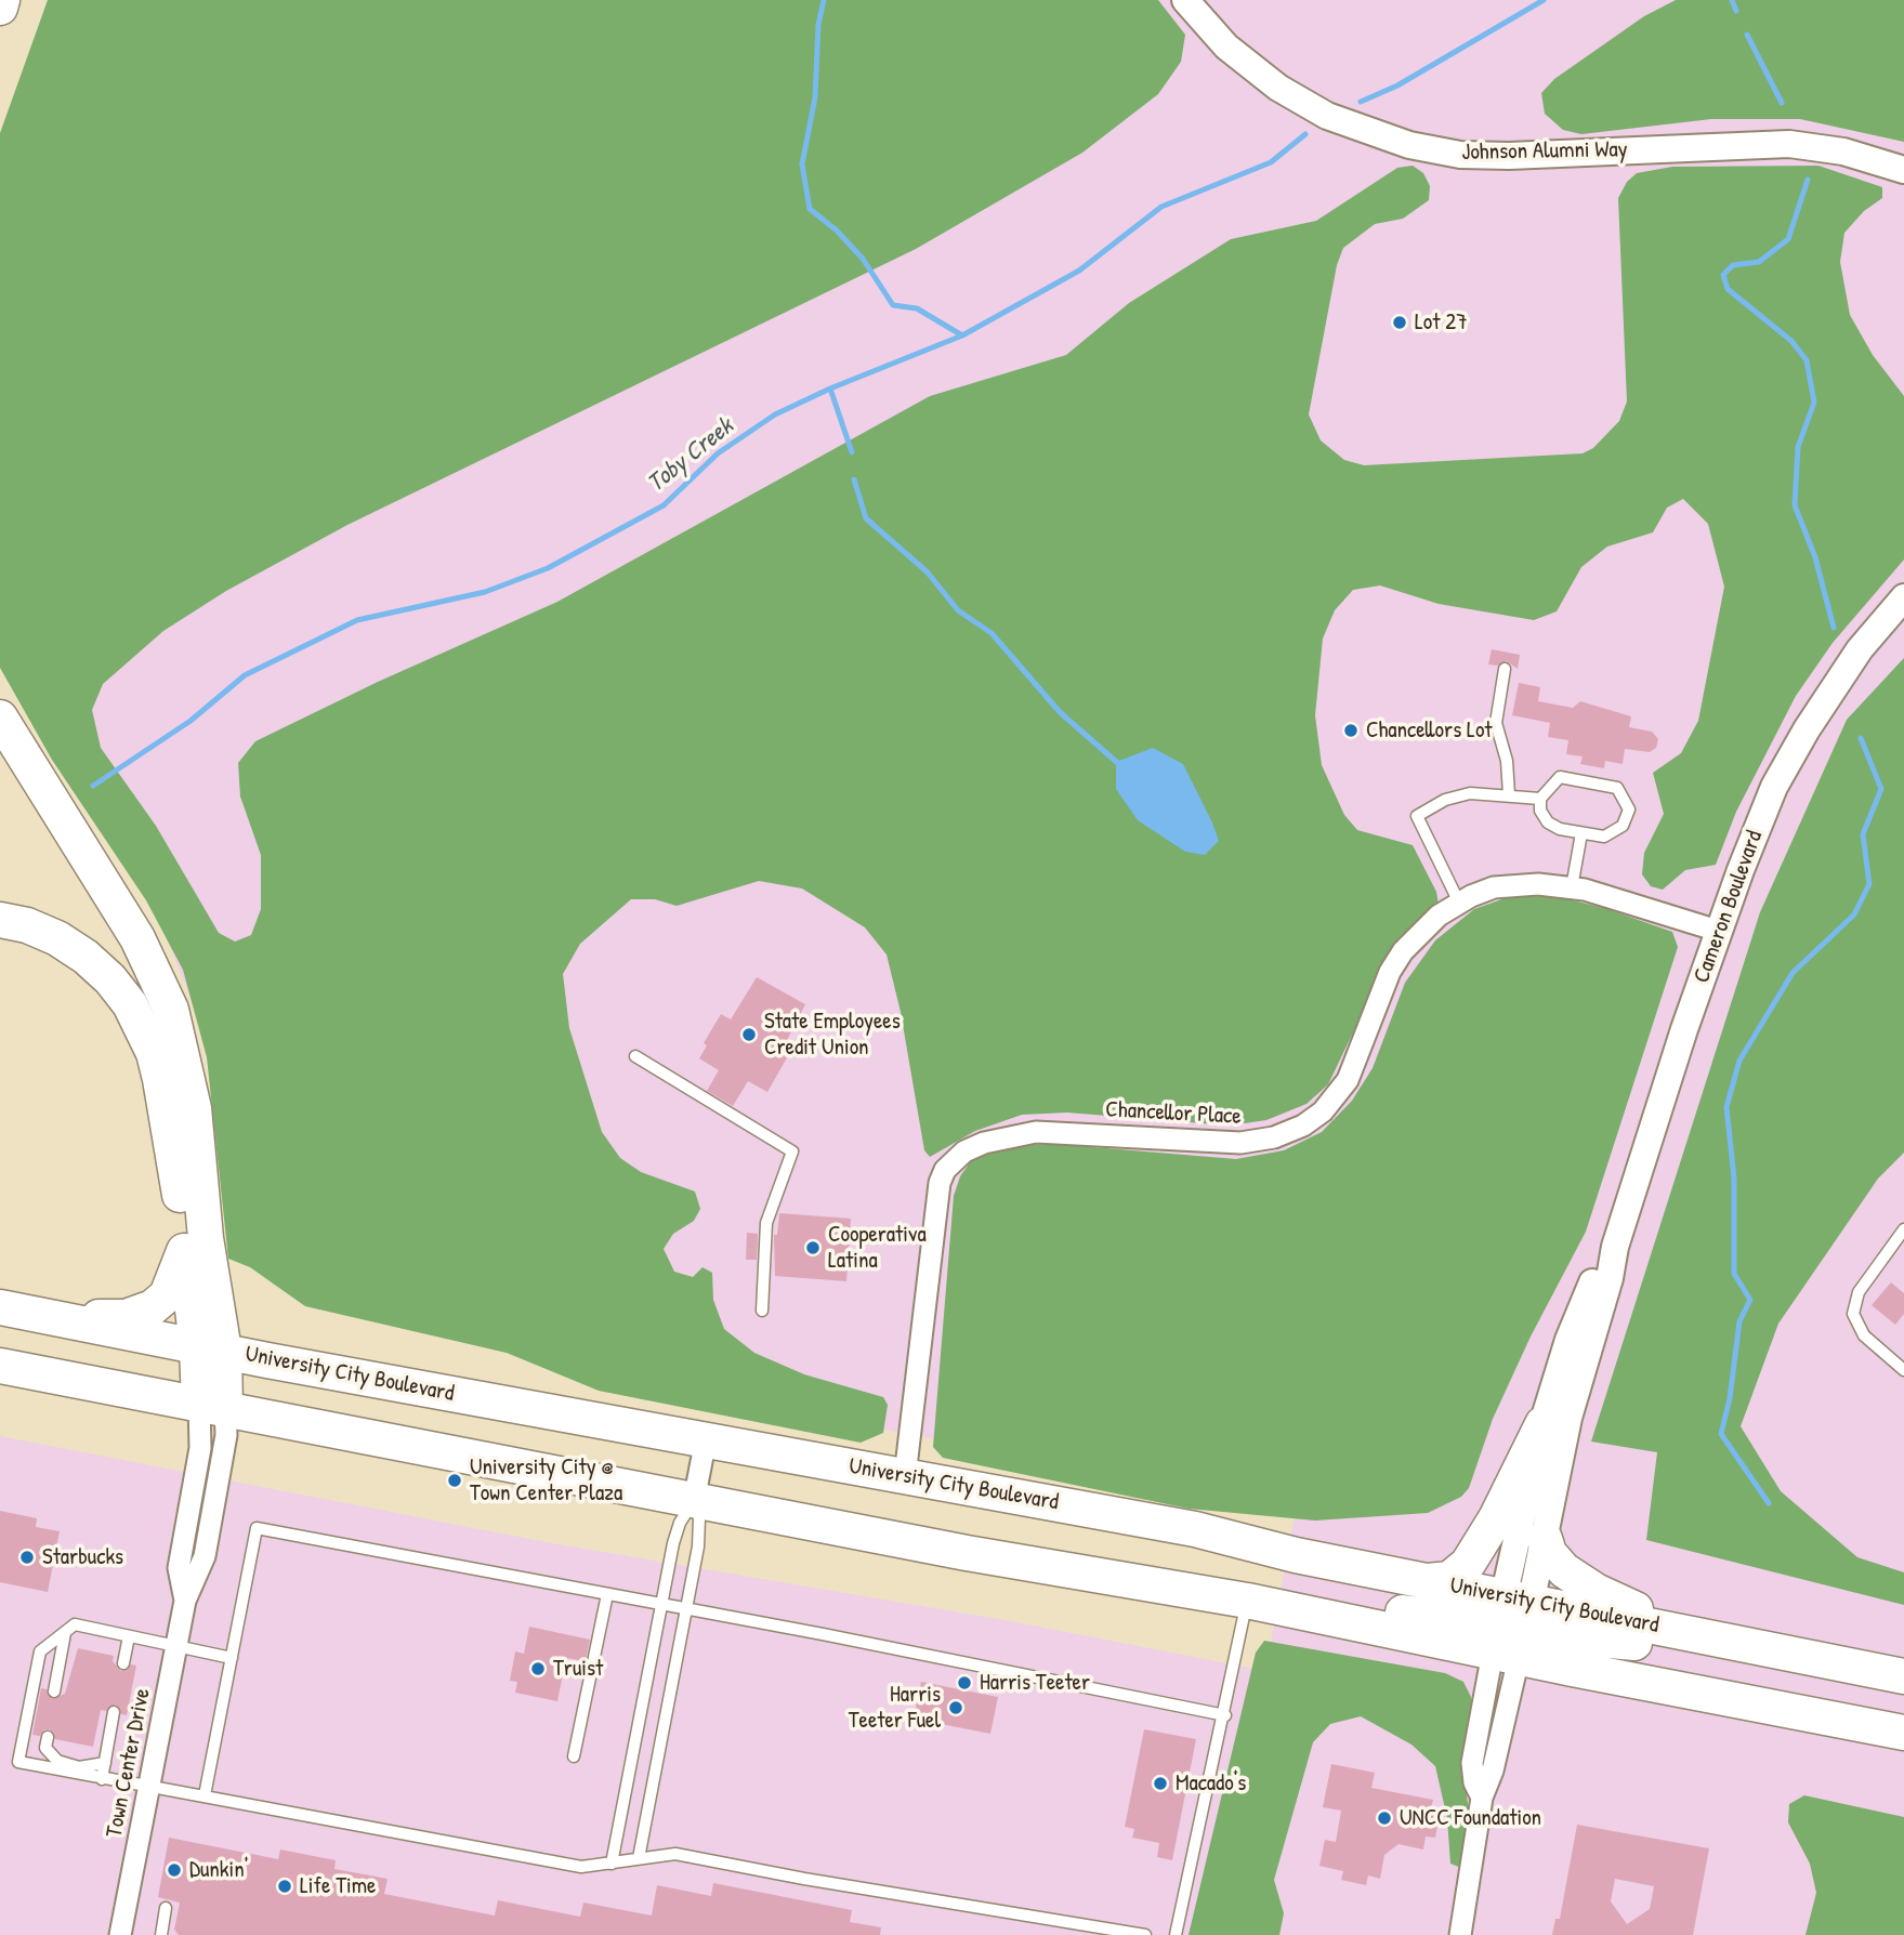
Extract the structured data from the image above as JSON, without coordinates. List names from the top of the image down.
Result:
{
  "streets": {
    "main road": ["University City Boulevard"],
    "street": [
      "Johnson Alumni Way",
      "Cameron Boulevard",
      "Chancellor Place",
      "Town Center Drive"
    ]
  },
  "crossings": [
    ["Cameron Boulevard", "Chancellor Place"],
    ["Cameron Boulevard", "University City Boulevard"],
    ["Chancellor Place", "University City Boulevard"]
  ],
  "water": ["Toby Creek"],
  "places": [
    "Lot 27",
    "Chancellors Lot",
    "State Employees Credit Union",
    "Cooperativa Latina",
    "University City @ Town Center Plaza",
    "Starbucks",
    "Truist",
    "Harris Teeter",
    "Harris Teeter Fuel",
    "Macado's",
    "UNCC Foundation",
    "Dunkin'",
    "Life Time"
  ]
}
